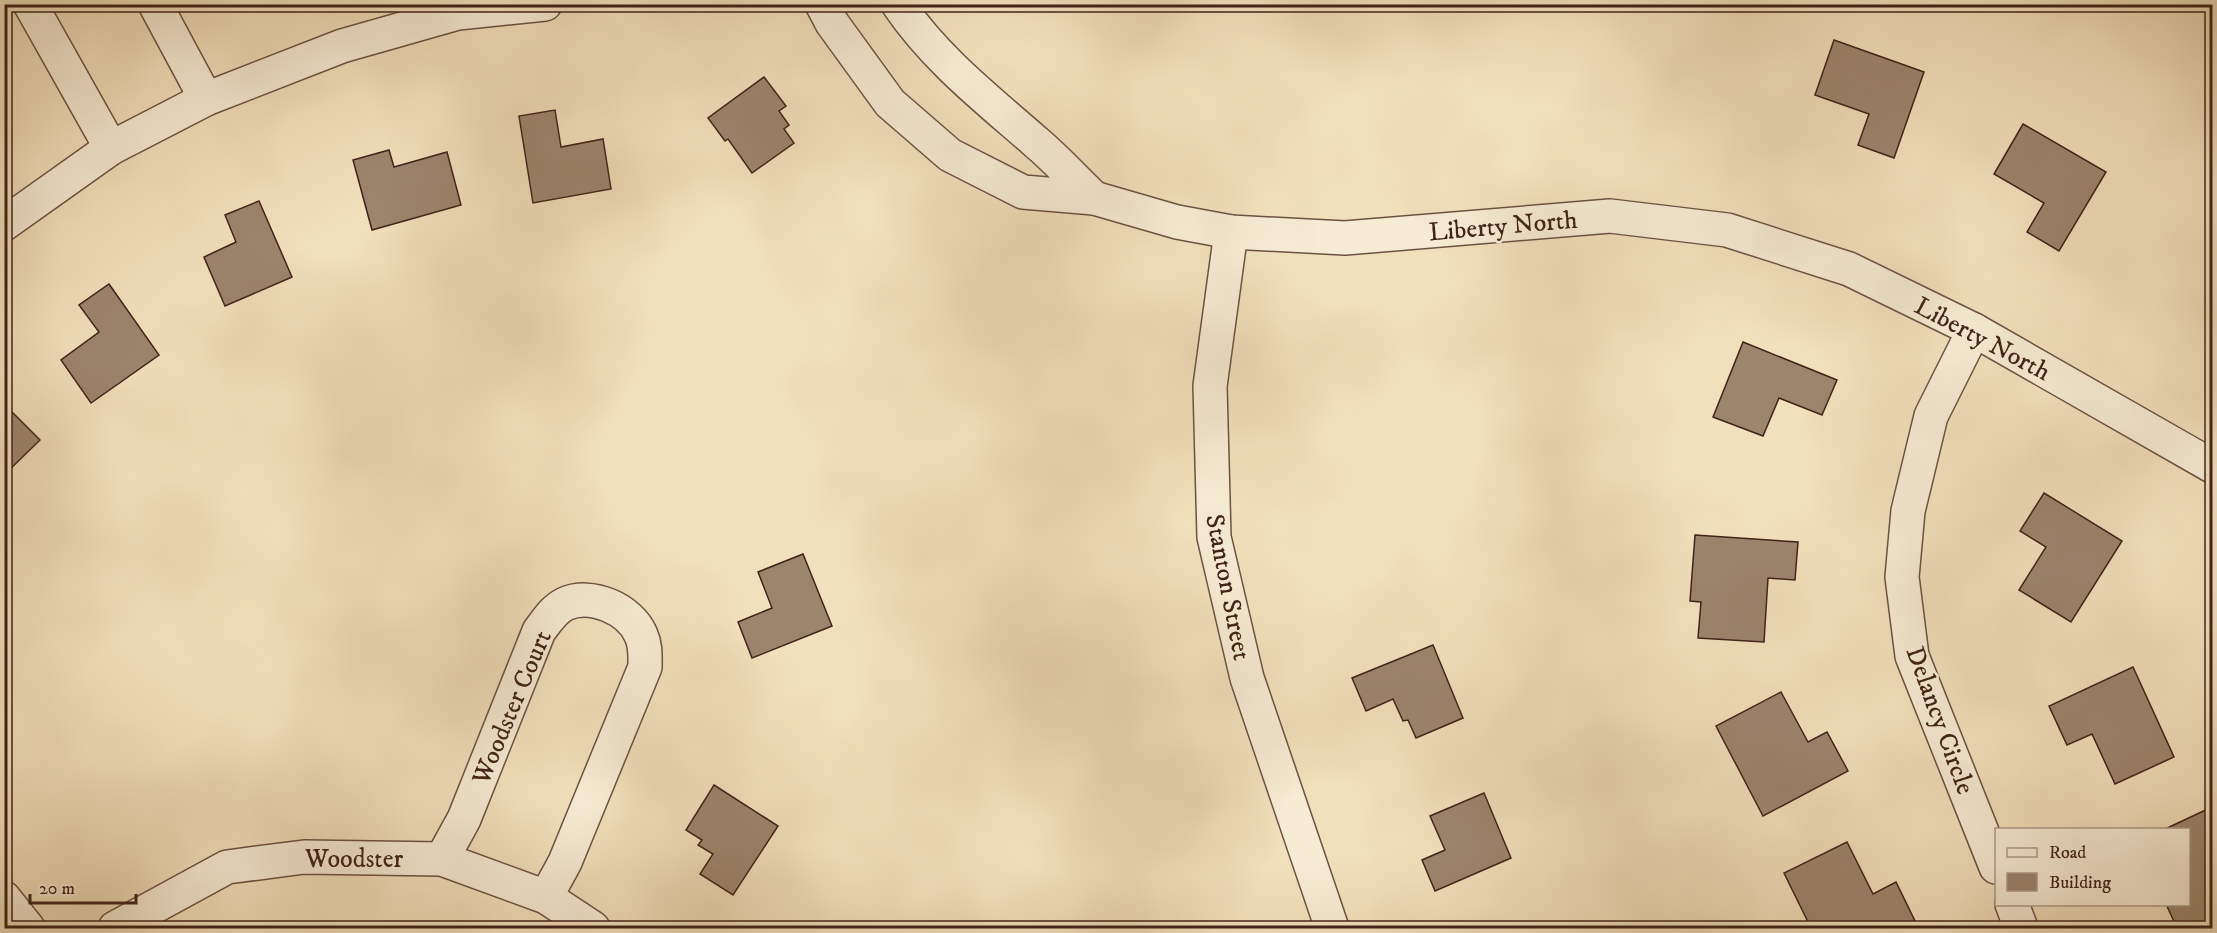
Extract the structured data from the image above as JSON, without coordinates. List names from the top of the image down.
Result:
{
  "streets": {
    "street": [
      "Liberty North",
      "Stanton Street",
      "Woodster Court",
      "Delancy Circle",
      "Woodster"
    ]
  },
  "crossings": [
    ["Liberty North", "Stanton Street"],
    ["Liberty North", "Delancy Circle"],
    ["Woodster Court", "Woodster"]
  ],
  "legend": ["Road", "Building"],
  "scale_bar": "20 m"
}
